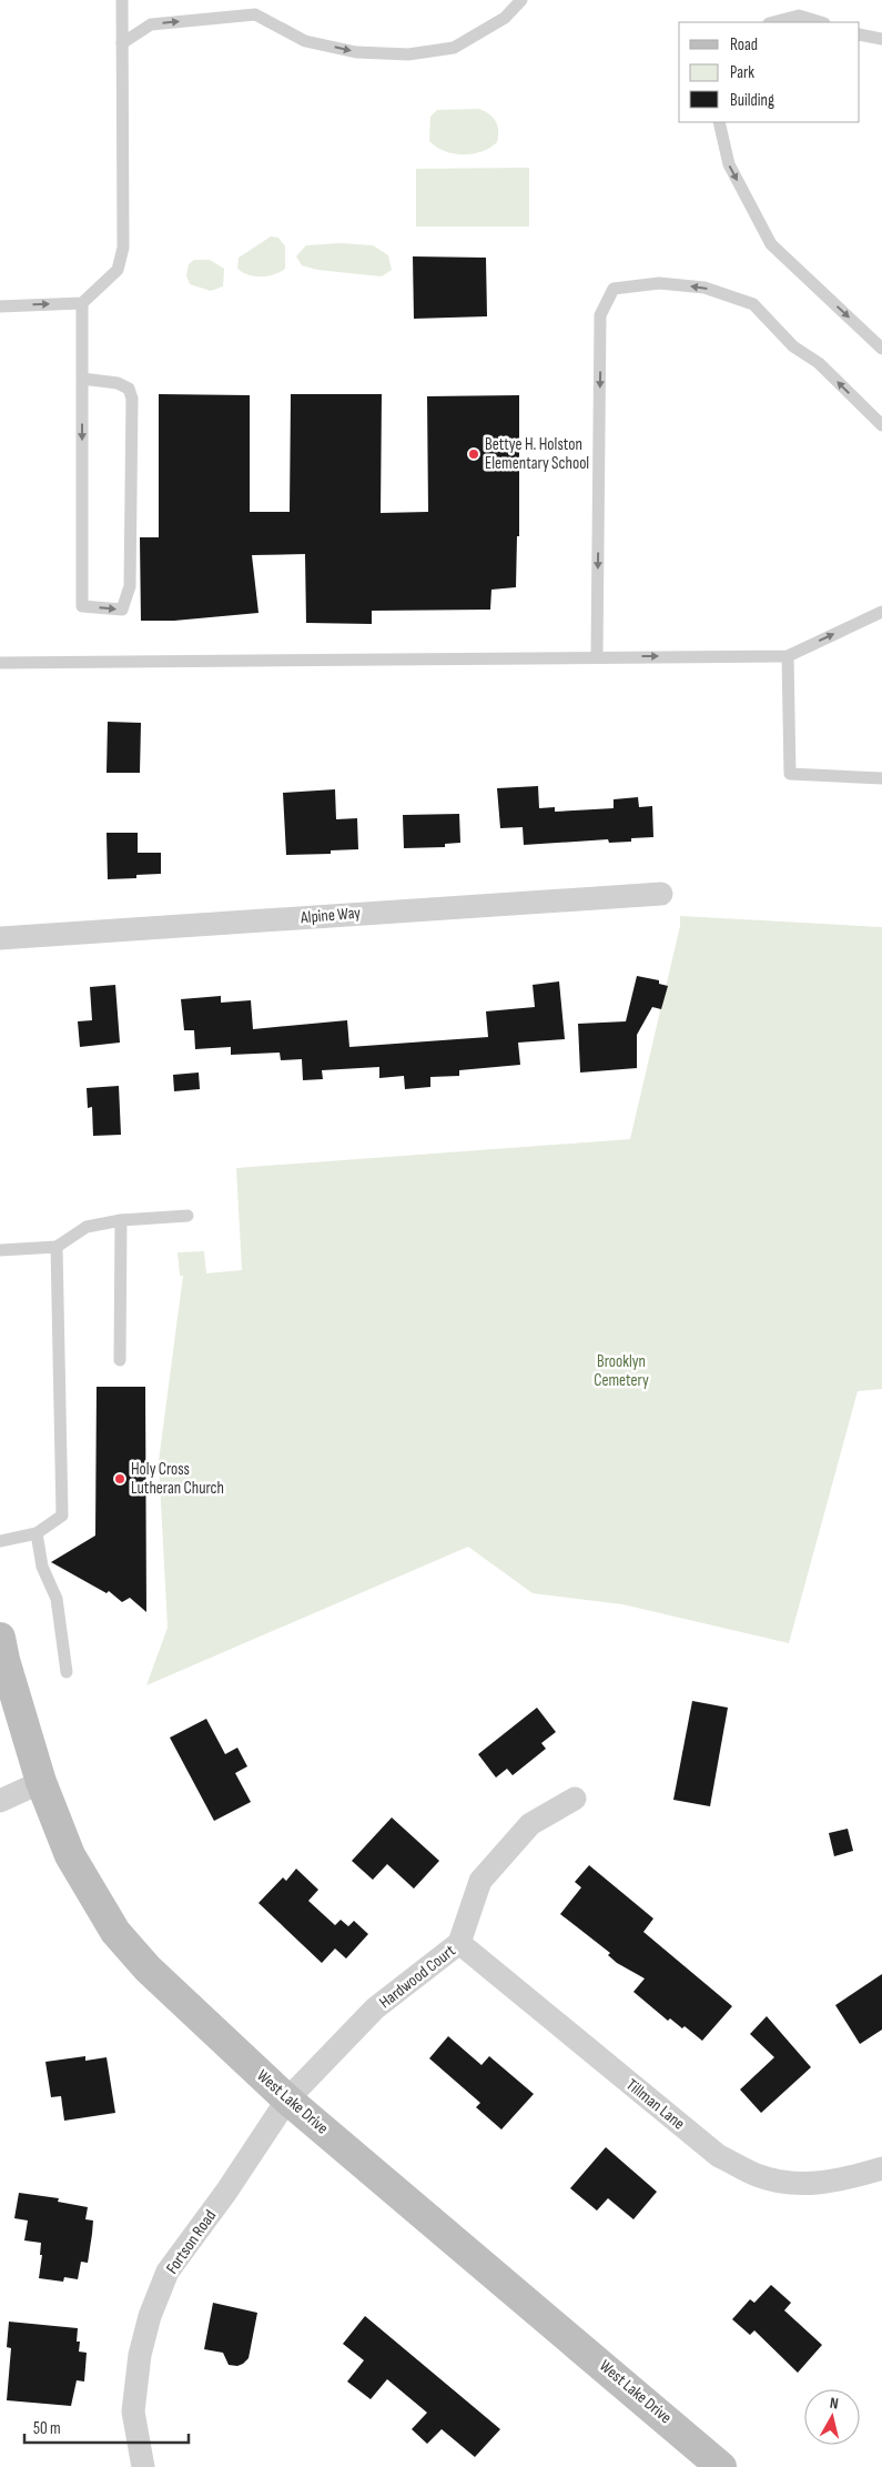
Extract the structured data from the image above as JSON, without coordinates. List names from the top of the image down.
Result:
{
  "streets": {
    "main road": ["West Lake Drive"],
    "street": [
      "Alpine Way",
      "Hardwood Court",
      "Tillman Lane",
      "Fortson Road"
    ]
  },
  "crossings": [
    ["Hardwood Court", "West Lake Drive"],
    ["Hardwood Court", "Tillman Lane"],
    ["Hardwood Court", "Fortson Road"],
    ["West Lake Drive", "Fortson Road"]
  ],
  "parks": ["Brooklyn Cemetery"],
  "places": ["Bettye H. Holston Elementary School", "Holy Cross Lutheran Church"],
  "legend": ["Road", "Park", "Building"],
  "scale_bar": "50 m",
  "north": "top"
}
